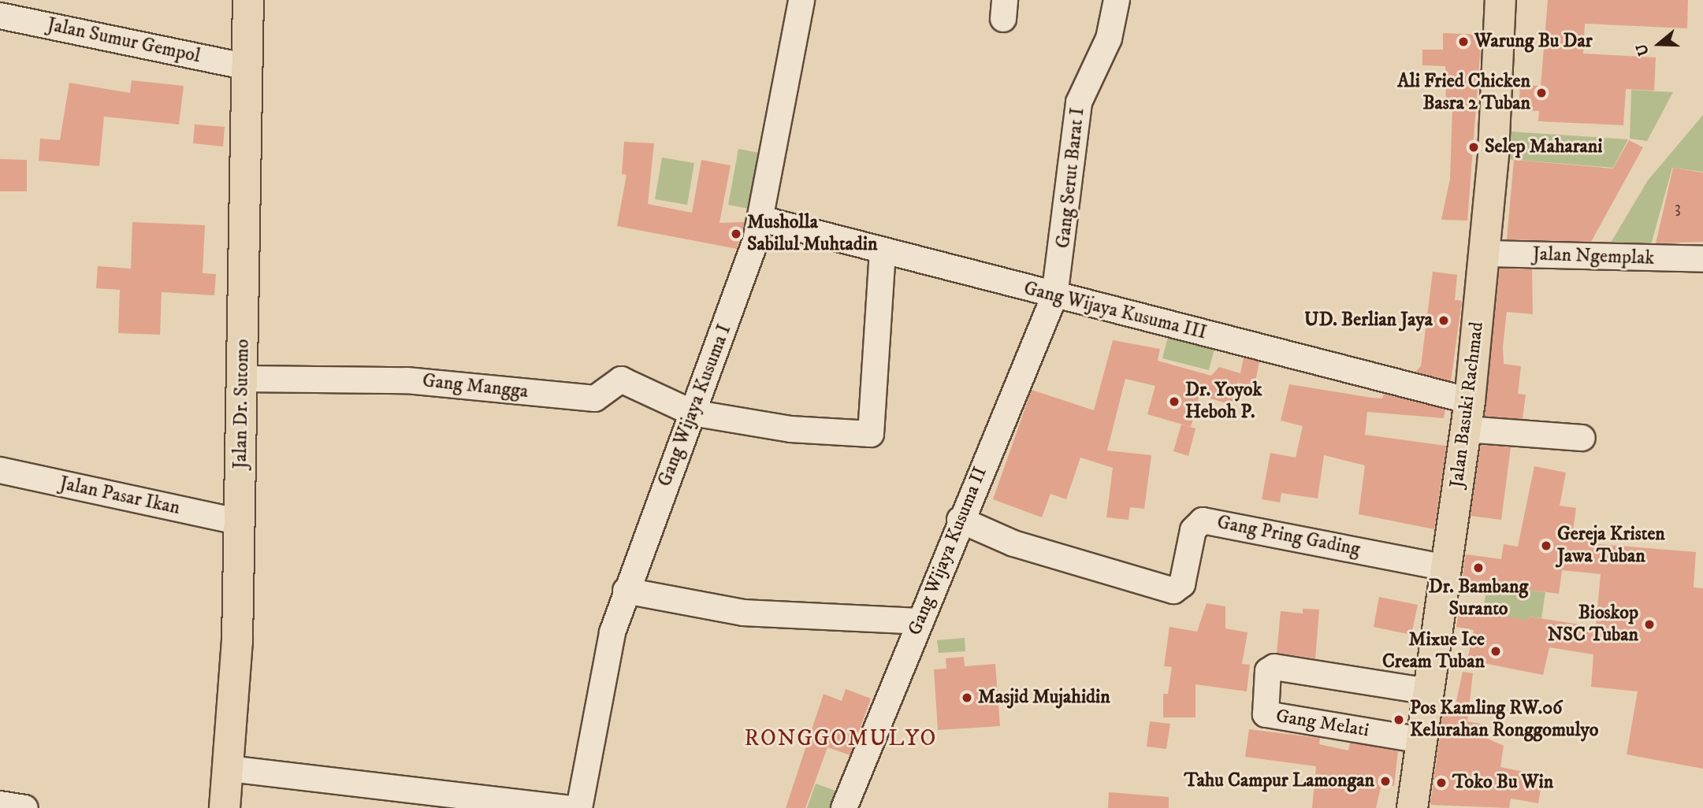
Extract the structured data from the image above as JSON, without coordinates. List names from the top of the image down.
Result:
{
  "streets": {
    "main road": ["Jalan Dr. Sutomo", "Jalan Basuki Rachmad"],
    "street": [
      "Jalan Sumur Gempol",
      "Gang Serut Barat I",
      "Jalan Ngemplak",
      "Gang Wijaya Kusuma III",
      "Gang Mangga",
      "Gang Wijaya Kusuma I",
      "Jalan Pasar Ikan",
      "Gang Pring Gading",
      "Gang Wijaya Kusuma II",
      "Gang Melati"
    ]
  },
  "crossings": [
    ["Jalan Sumur Gempol", "Jalan Dr. Sutomo"],
    ["Gang Serut Barat I", "Gang Wijaya Kusuma III"],
    ["Gang Serut Barat I", "Gang Wijaya Kusuma II"],
    ["Jalan Ngemplak", "Jalan Basuki Rachmad"],
    ["Gang Wijaya Kusuma III", "Jalan Basuki Rachmad"],
    ["Gang Wijaya Kusuma III", "Gang Wijaya Kusuma I"],
    ["Gang Wijaya Kusuma III", "Gang Wijaya Kusuma II"],
    ["Gang Mangga", "Jalan Dr. Sutomo"],
    ["Gang Mangga", "Gang Wijaya Kusuma I"],
    ["Jalan Dr. Sutomo", "Jalan Pasar Ikan"],
    ["Jalan Basuki Rachmad", "Gang Pring Gading"],
    ["Jalan Basuki Rachmad", "Gang Melati"],
    ["Gang Pring Gading", "Gang Wijaya Kusuma II"]
  ],
  "districts": ["RONGGOMULYO"],
  "places": [
    "Warung Bu Dar",
    "Ali Fried Chicken Basra 2 Tuban",
    "Selep Maharani",
    "Musholla Sabilul Muhtadin",
    "UD. Berlian Jaya",
    "Dr. Yoyok Heboh P.",
    "Gereja Kristen Jawa Tuban",
    "Dr. Bambang Suranto",
    "Bioskop NSC Tuban",
    "Mixue Ice Cream Tuban",
    "Masjid Mujahidin",
    "Pos Kamling RW.06 Kelurahan Ronggomulyo",
    "Tahu Campur Lamongan",
    "Toko Bu Win"
  ],
  "house_numbers": ["3"],
  "north": "left"
}
